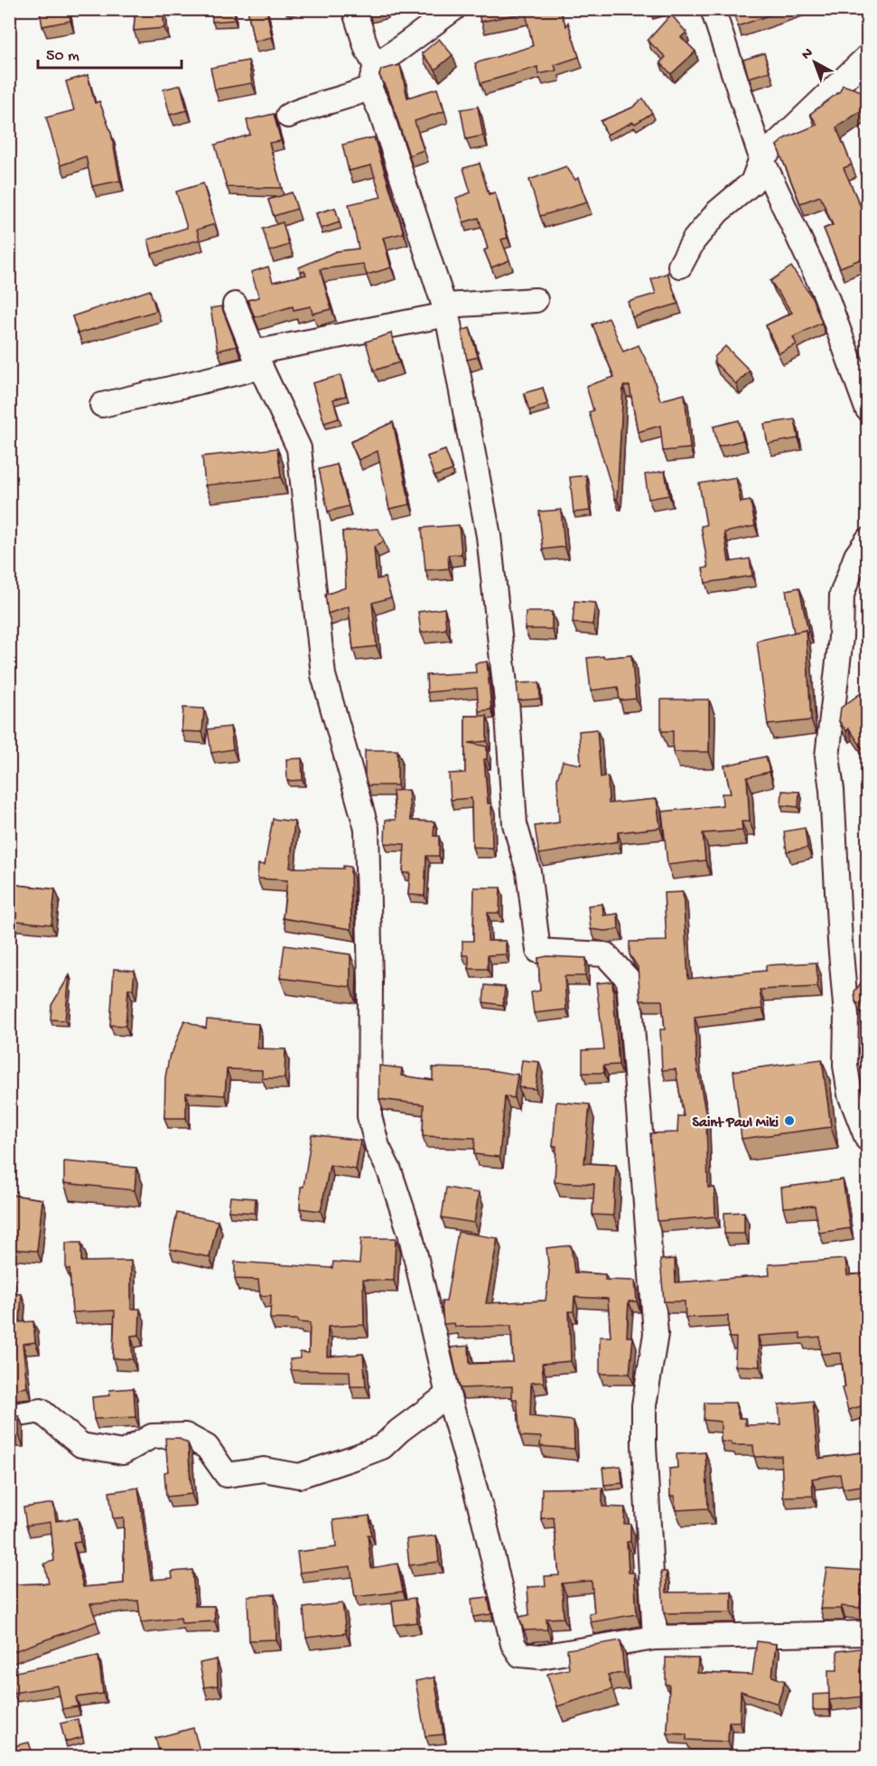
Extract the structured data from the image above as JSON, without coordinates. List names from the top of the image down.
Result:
{
  "places": ["Saint Paul Miki"],
  "scale_bar": "50 m",
  "north": "top left"
}
